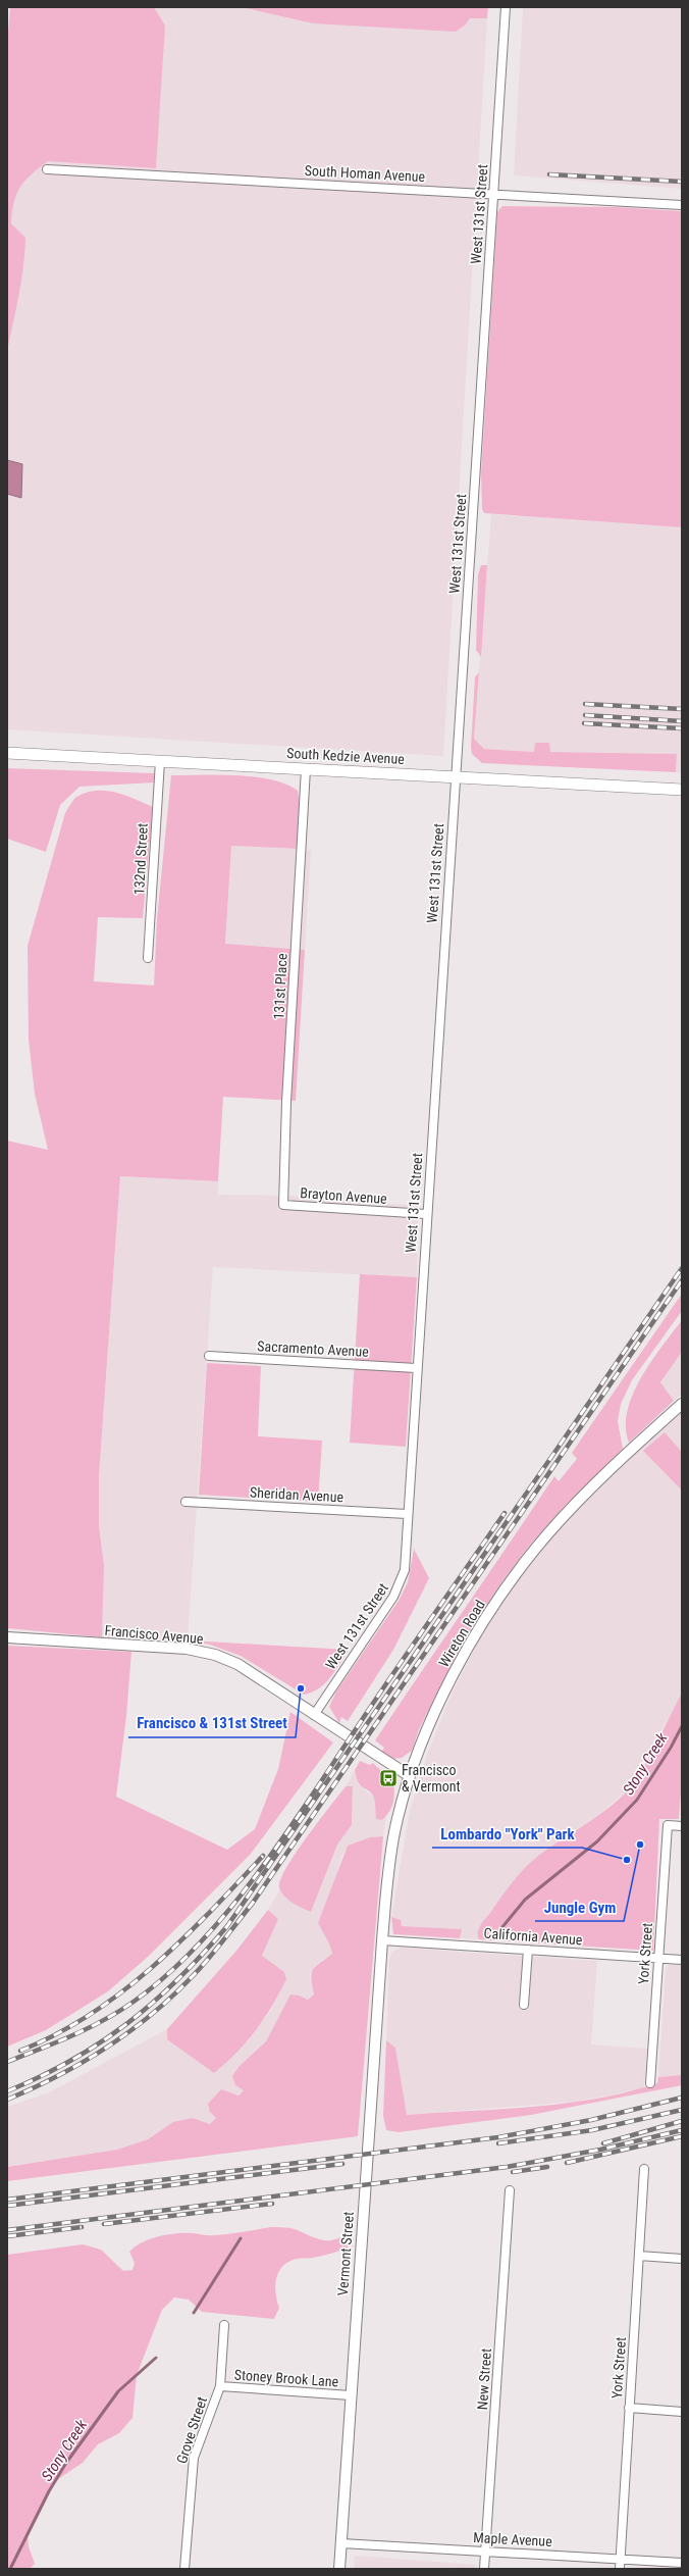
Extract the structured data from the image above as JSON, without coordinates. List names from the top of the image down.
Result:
{
  "streets": {
    "main road": ["South Kedzie Avenue"],
    "street": [
      "South Homan Avenue",
      "West 131st Street",
      "132nd Street",
      "131st Place",
      "Brayton Avenue",
      "Sacramento Avenue",
      "Sheridan Avenue",
      "Wireton Road",
      "Francisco Avenue",
      "California Avenue",
      "York Street",
      "Vermont Street",
      "Stoney Brook Lane",
      "New Street",
      "Grove Street",
      "Maple Avenue"
    ]
  },
  "crossings": [
    ["South Homan Avenue", "West 131st Street"],
    ["West 131st Street", "South Kedzie Avenue"],
    ["West 131st Street", "Brayton Avenue"],
    ["West 131st Street", "Sacramento Avenue"],
    ["West 131st Street", "Sheridan Avenue"],
    ["West 131st Street", "Francisco Avenue"],
    ["South Kedzie Avenue", "132nd Street"],
    ["South Kedzie Avenue", "131st Place"],
    ["131st Place", "Brayton Avenue"],
    ["Wireton Road", "Francisco Avenue"],
    ["Wireton Road", "California Avenue"],
    ["Wireton Road", "Vermont Street"],
    ["California Avenue", "York Street"],
    ["California Avenue", "Vermont Street"],
    ["York Street", "Maple Avenue"],
    ["Vermont Street", "Stoney Brook Lane"],
    ["Vermont Street", "Maple Avenue"],
    ["Stoney Brook Lane", "Grove Street"],
    ["New Street", "Maple Avenue"]
  ],
  "water": ["Stony Creek"],
  "places": {
    "other": ["Francisco & 131st Street", "Jungle Gym", "Lombardo \"York\" Park"],
    "bus stop": ["Francisco & Vermont"]
  }
}
